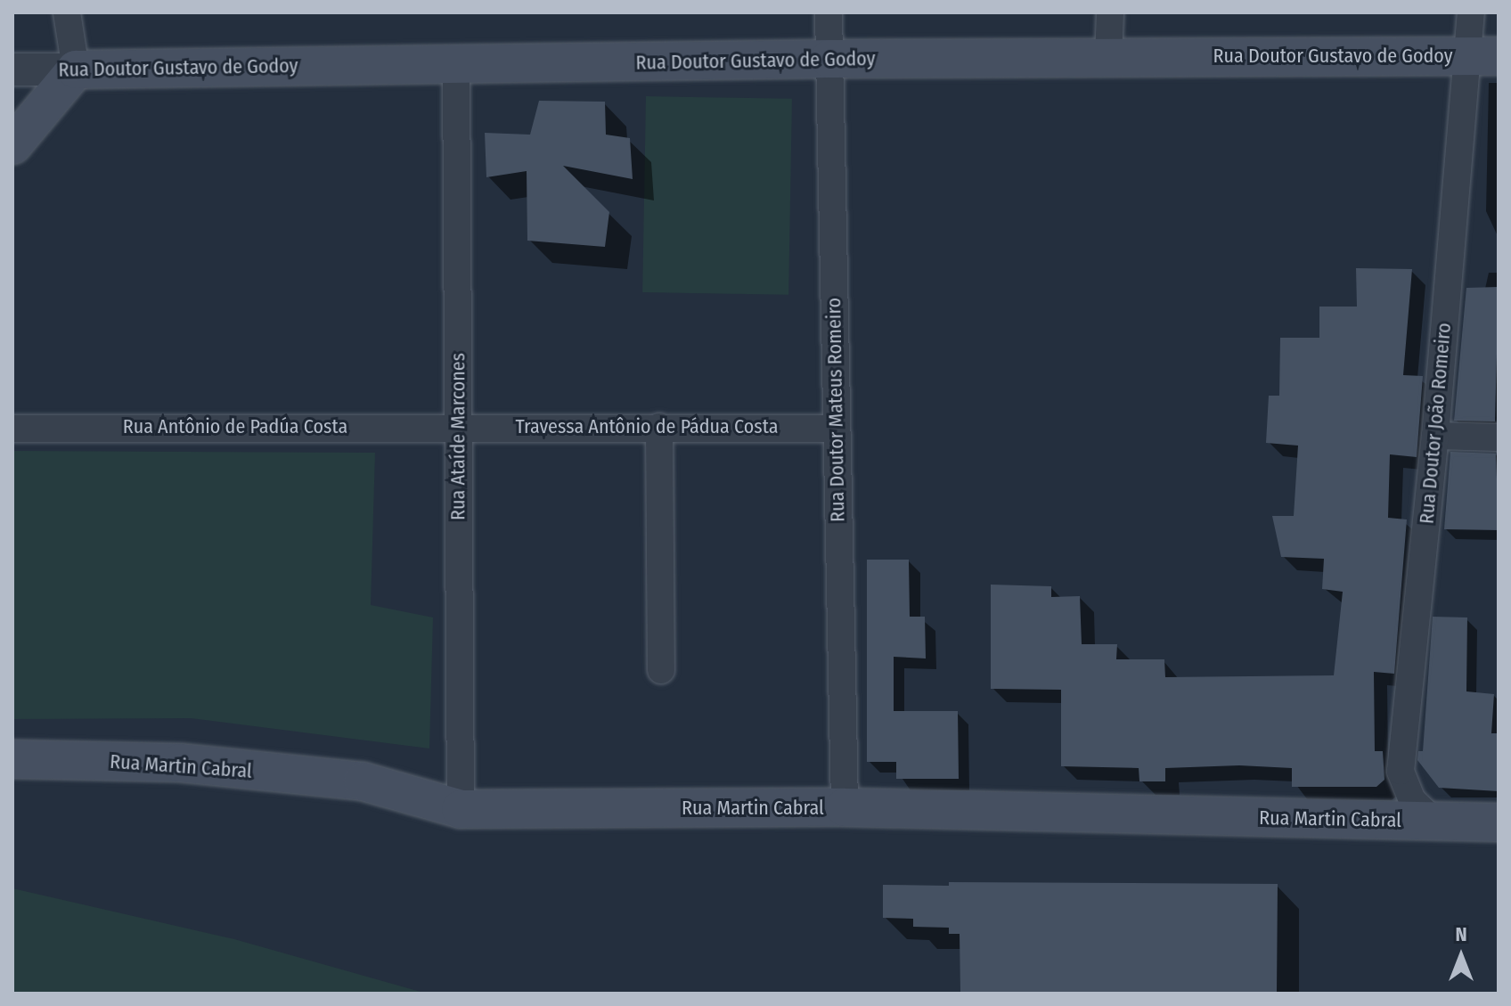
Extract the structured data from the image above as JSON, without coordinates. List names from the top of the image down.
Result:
{
  "streets": {
    "main road": ["Rua Doutor Gustavo de Godoy", "Rua Martin Cabral"],
    "street": [
      "Rua Doutor Mateus Romeiro",
      "Rua Doutor João Romeiro",
      "Rua Antônio de Padúa Costa",
      "Travessa Antônio de Pádua Costa",
      "Rua Ataíde Marcones"
    ]
  },
  "crossings": [
    ["Rua Doutor Gustavo de Godoy", "Rua Doutor Mateus Romeiro"],
    ["Rua Doutor Gustavo de Godoy", "Rua Doutor João Romeiro"],
    ["Rua Doutor Gustavo de Godoy", "Rua Ataíde Marcones"],
    ["Rua Doutor Mateus Romeiro", "Travessa Antônio de Pádua Costa"],
    ["Rua Doutor Mateus Romeiro", "Rua Martin Cabral"],
    ["Rua Doutor João Romeiro", "Rua Martin Cabral"],
    ["Rua Antônio de Padúa Costa", "Travessa Antônio de Pádua Costa"],
    ["Rua Antônio de Padúa Costa", "Rua Ataíde Marcones"],
    ["Travessa Antônio de Pádua Costa", "Rua Ataíde Marcones"],
    ["Rua Ataíde Marcones", "Rua Martin Cabral"]
  ],
  "north": "top"
}
